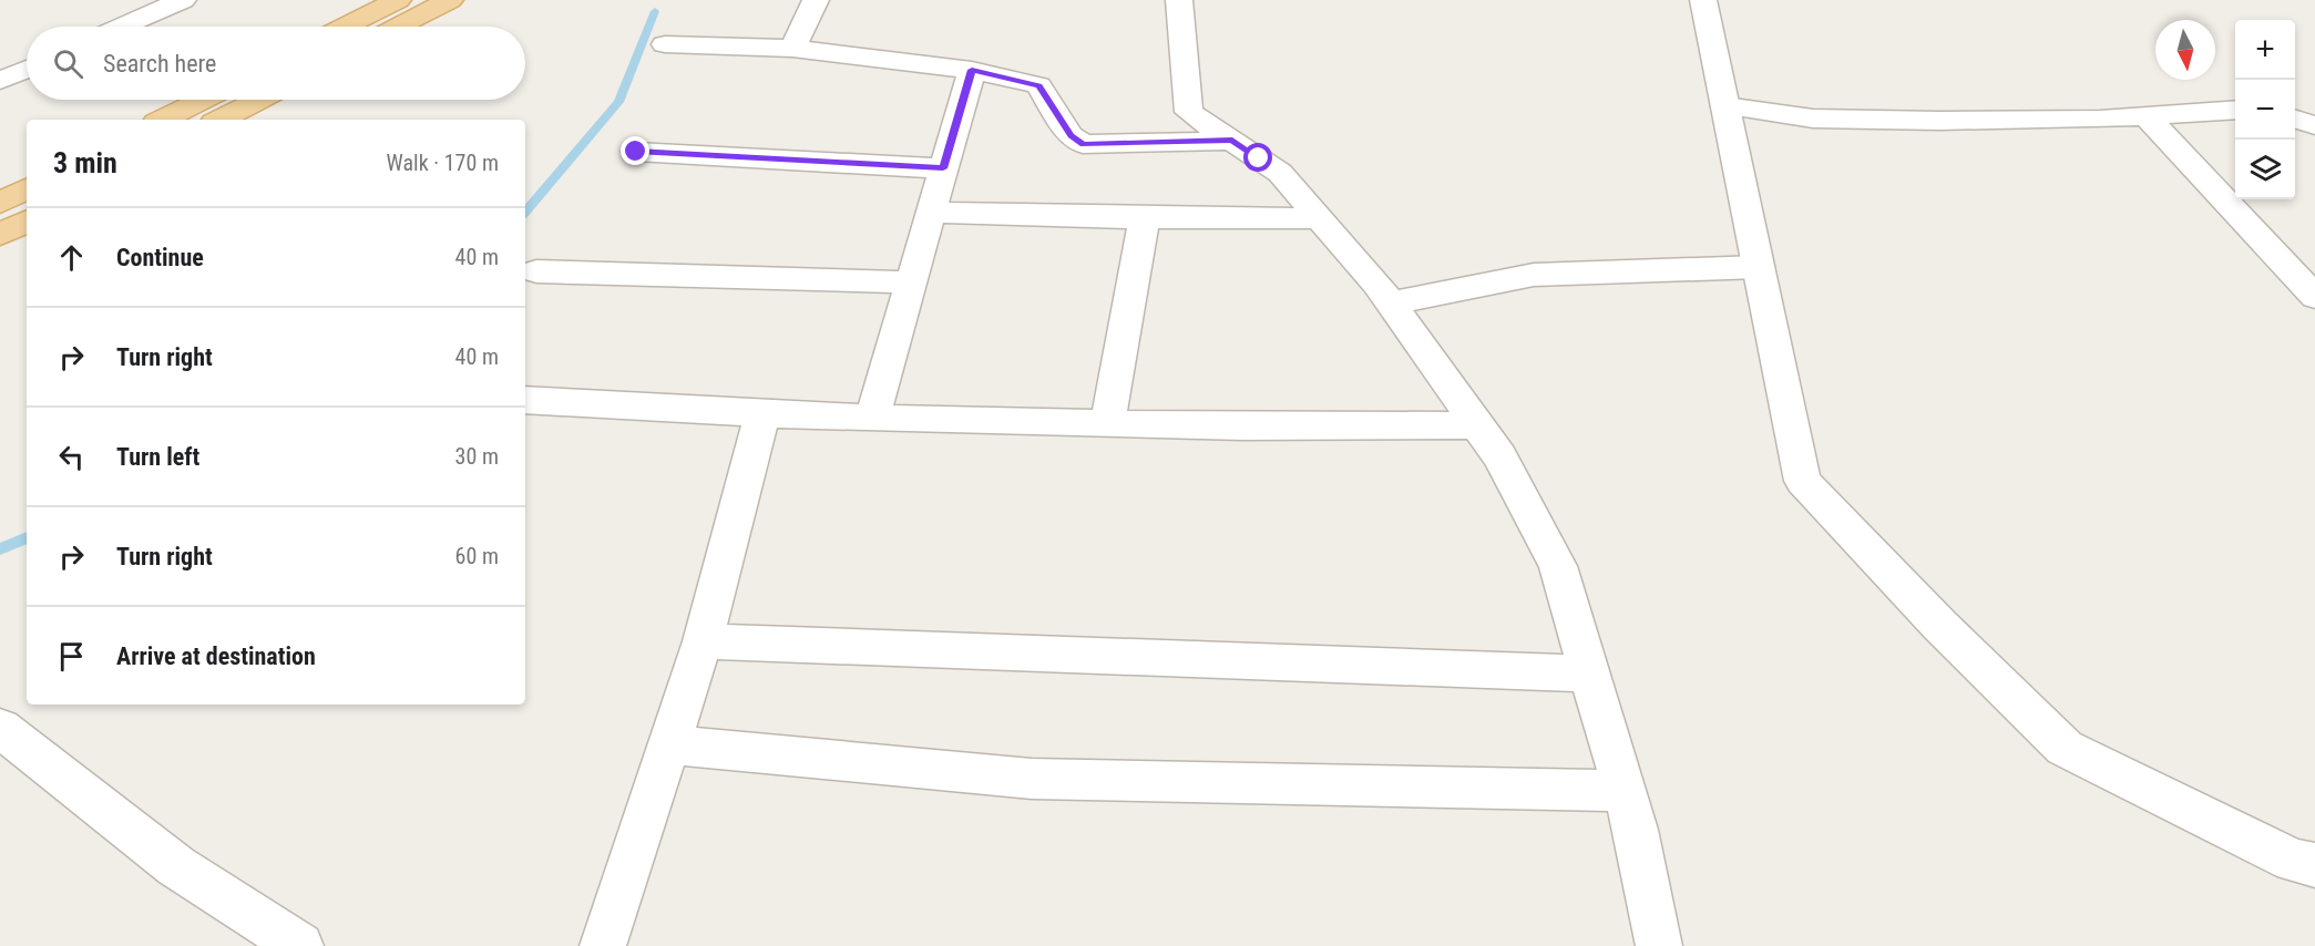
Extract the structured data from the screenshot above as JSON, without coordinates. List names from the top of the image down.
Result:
{
  "north": "bottom",
  "page": {
    "map_buttons": ["+", "−"],
    "search": "Search here",
    "heading": ["3 min", "Walk · 170 m"],
    "list": [
      ["Continue", "40 m"],
      ["Turn right", "40 m"],
      ["Turn left", "30 m"],
      ["Turn right", "60 m"],
      "Arrive at destination"
    ]
  }
}
